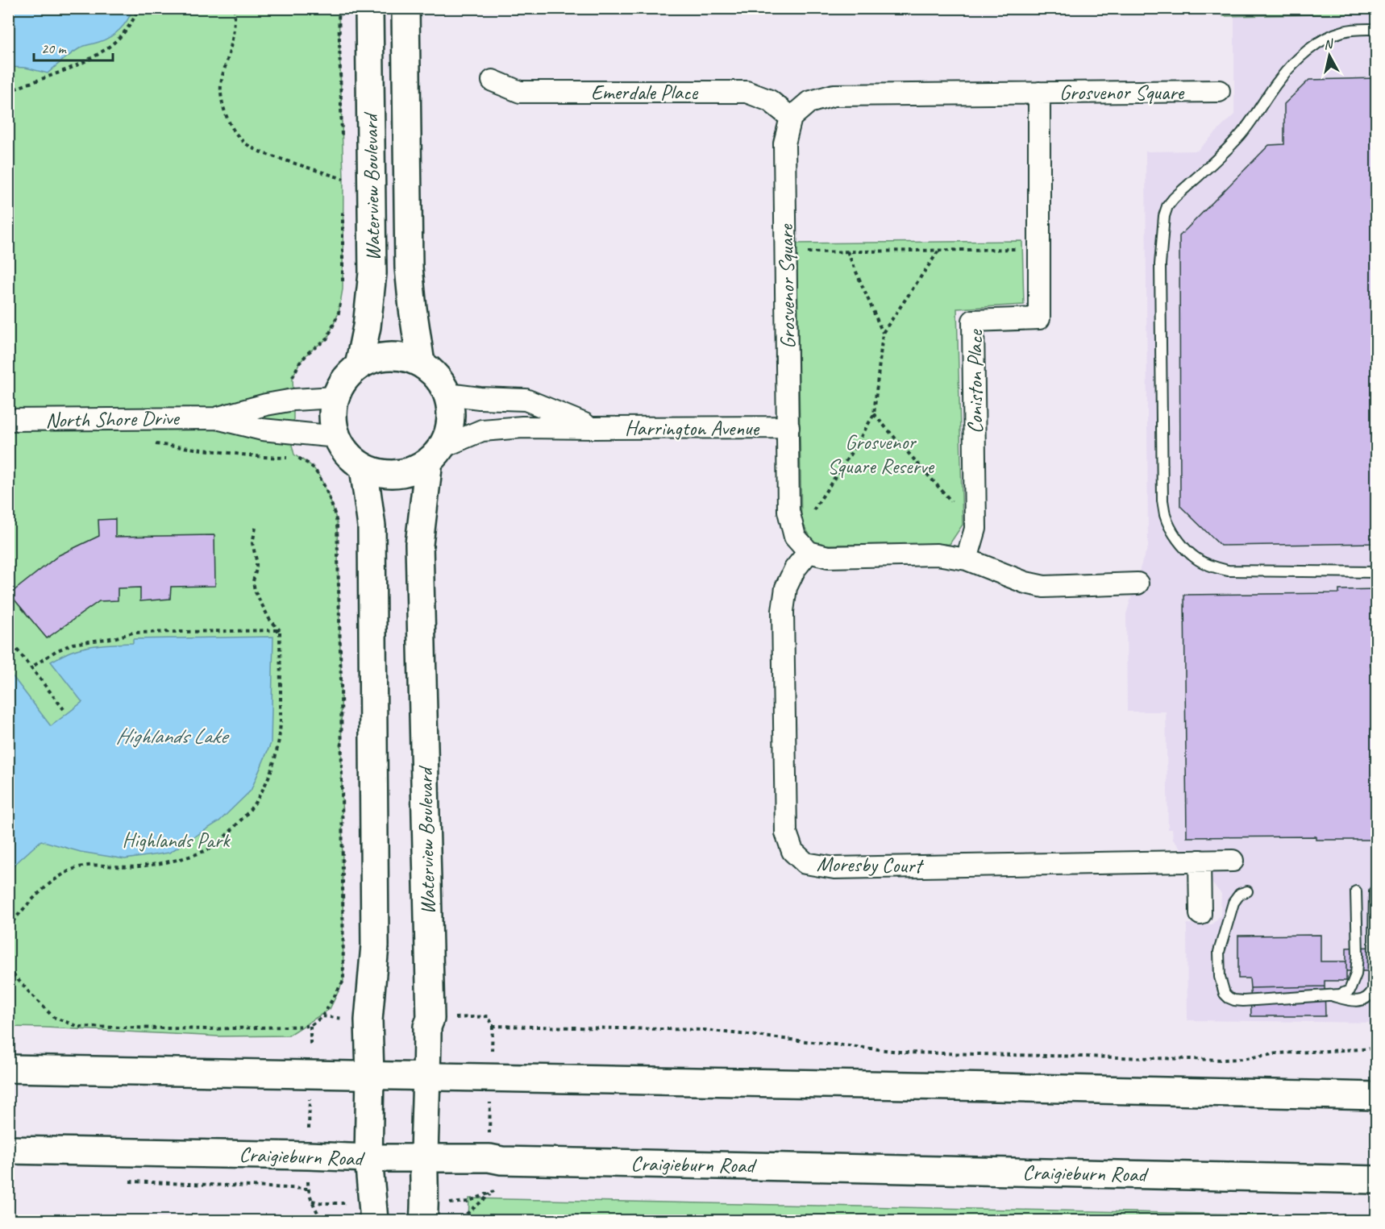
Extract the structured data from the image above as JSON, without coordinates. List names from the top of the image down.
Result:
{
  "streets": {
    "main road": ["Waterview Boulevard", "Craigieburn Road"],
    "street": [
      "Emerdale Place",
      "Grosvenor Square",
      "Coniston Place",
      "North Shore Drive",
      "Harrington Avenue",
      "Moresby Court"
    ]
  },
  "crossings": [
    ["Emerdale Place", "Grosvenor Square"],
    ["Grosvenor Square", "Coniston Place"],
    ["Grosvenor Square", "Harrington Avenue"],
    ["Grosvenor Square", "Moresby Court"],
    ["Waterview Boulevard", "North Shore Drive"],
    ["Waterview Boulevard", "Harrington Avenue"],
    ["Waterview Boulevard", "Craigieburn Road"],
    ["North Shore Drive", "Harrington Avenue"]
  ],
  "water": ["Highlands Lake"],
  "parks": ["Grosvenor Square Reserve", "Highlands Park"],
  "scale_bar": "20 m",
  "north": "top"
}
